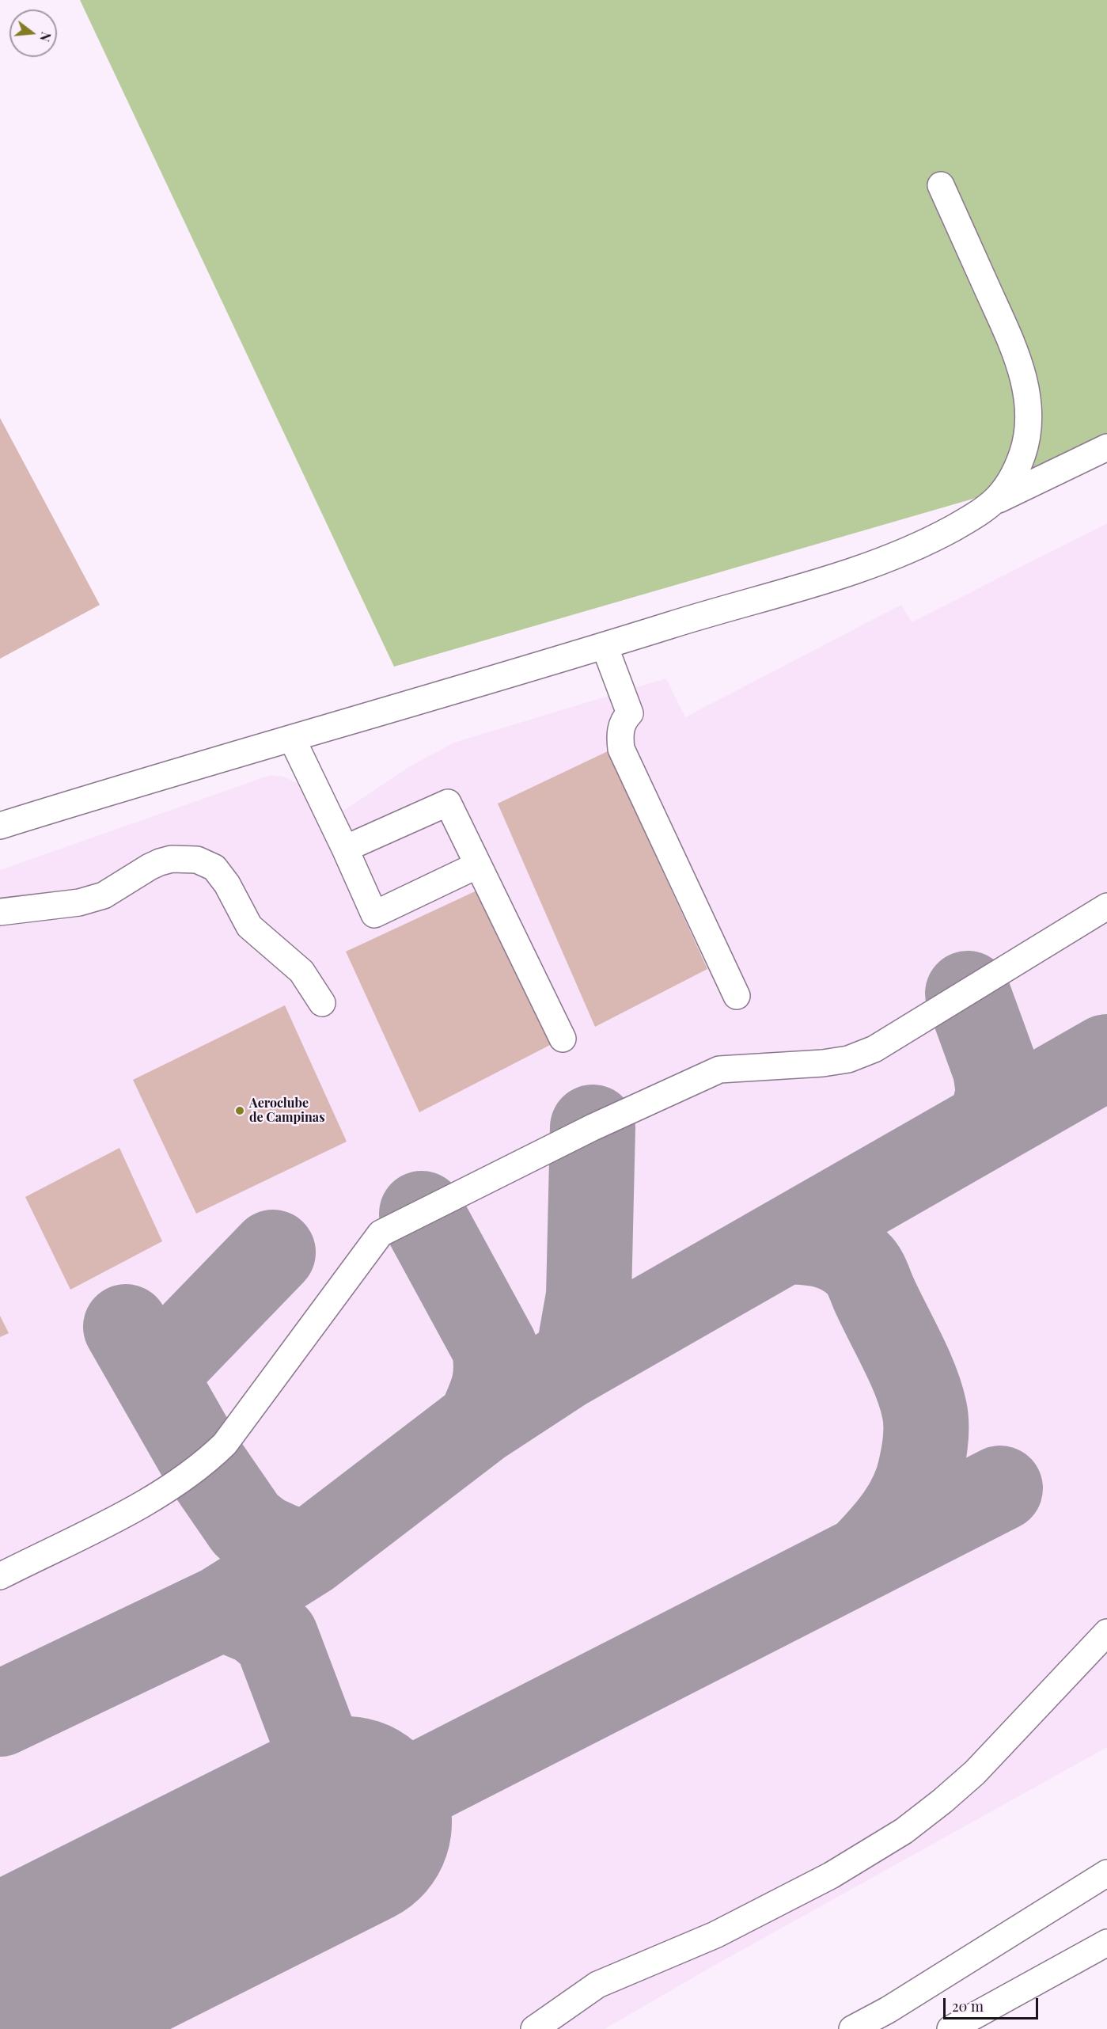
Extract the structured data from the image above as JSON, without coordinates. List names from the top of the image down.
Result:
{
  "places": ["Aeroclube de Campinas"],
  "scale_bar": "20 m",
  "north": "right"
}
